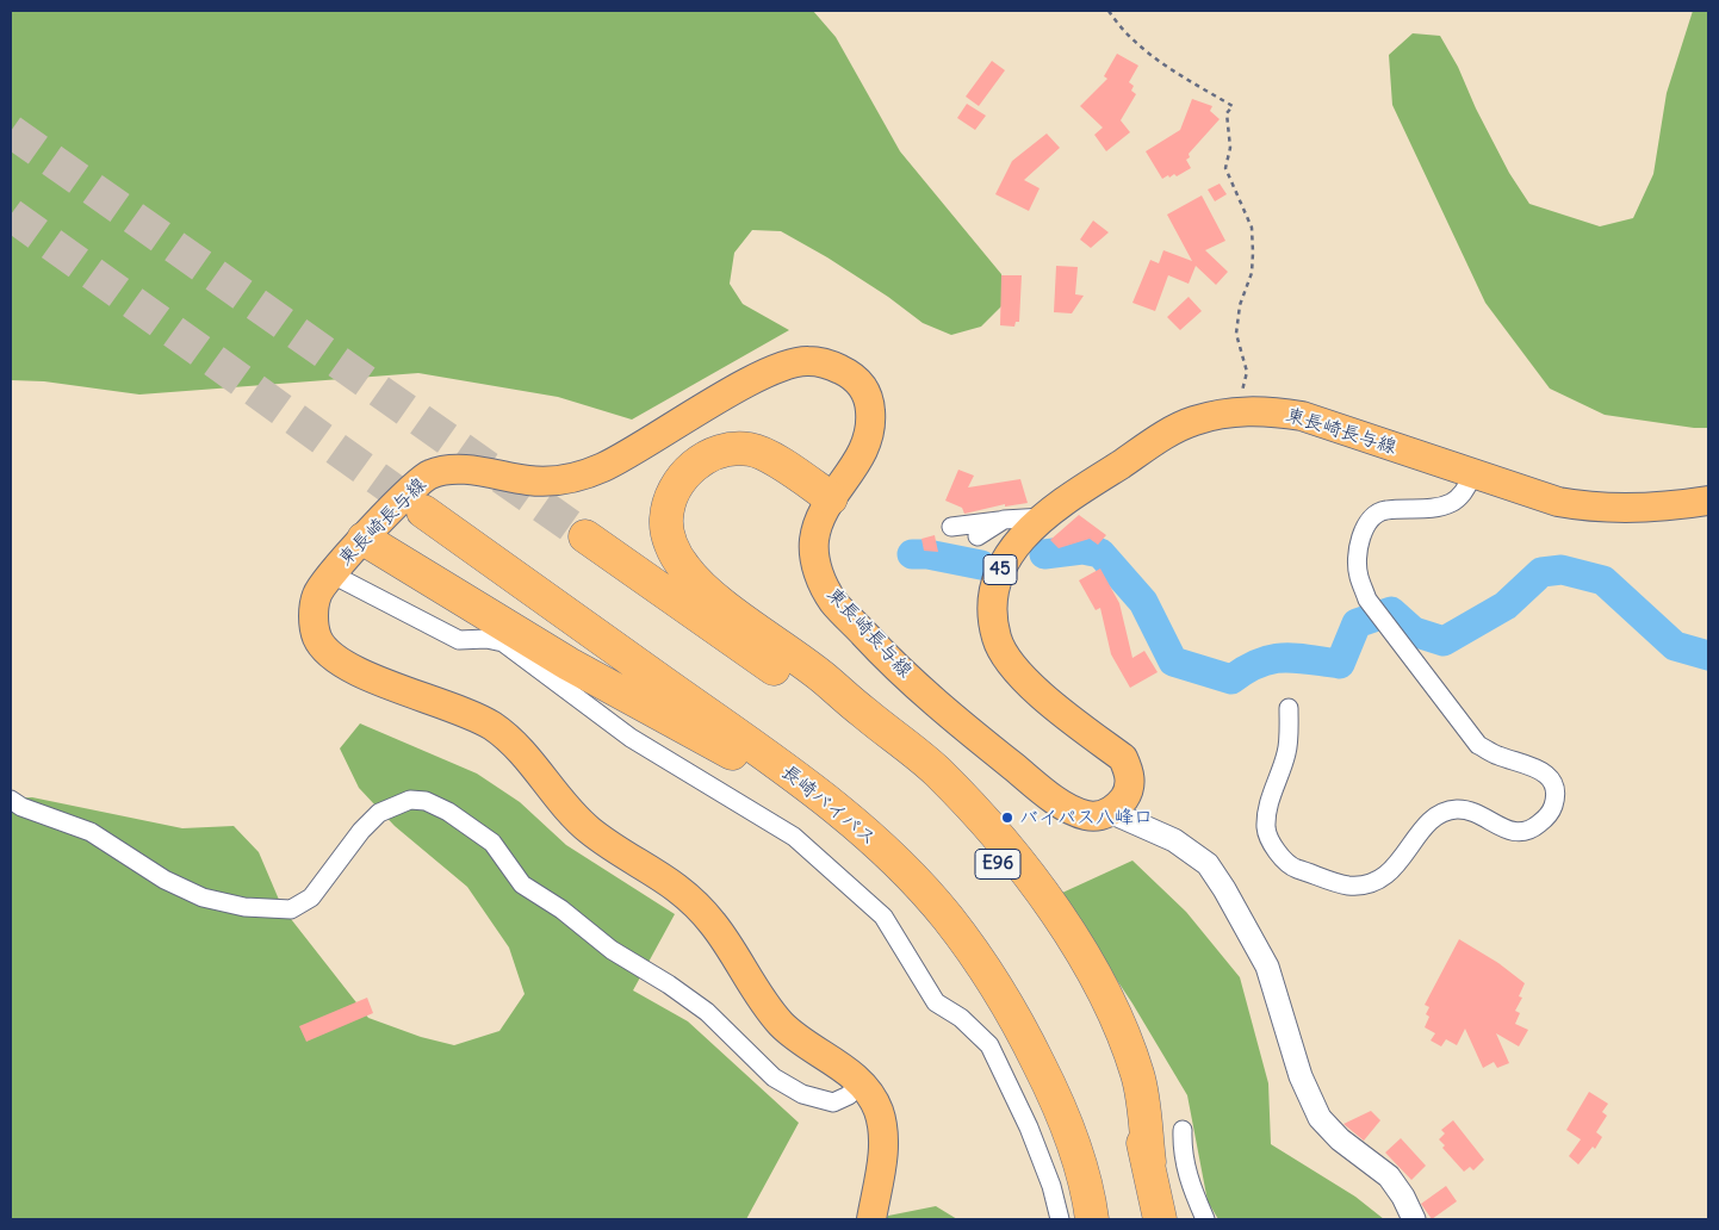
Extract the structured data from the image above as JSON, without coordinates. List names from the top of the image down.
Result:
{
  "streets": {
    "highway": ["長崎バイパス", "E96"],
    "main road": ["東長崎長与線", "45"]
  },
  "places": ["バイパス八峰口"]
}
